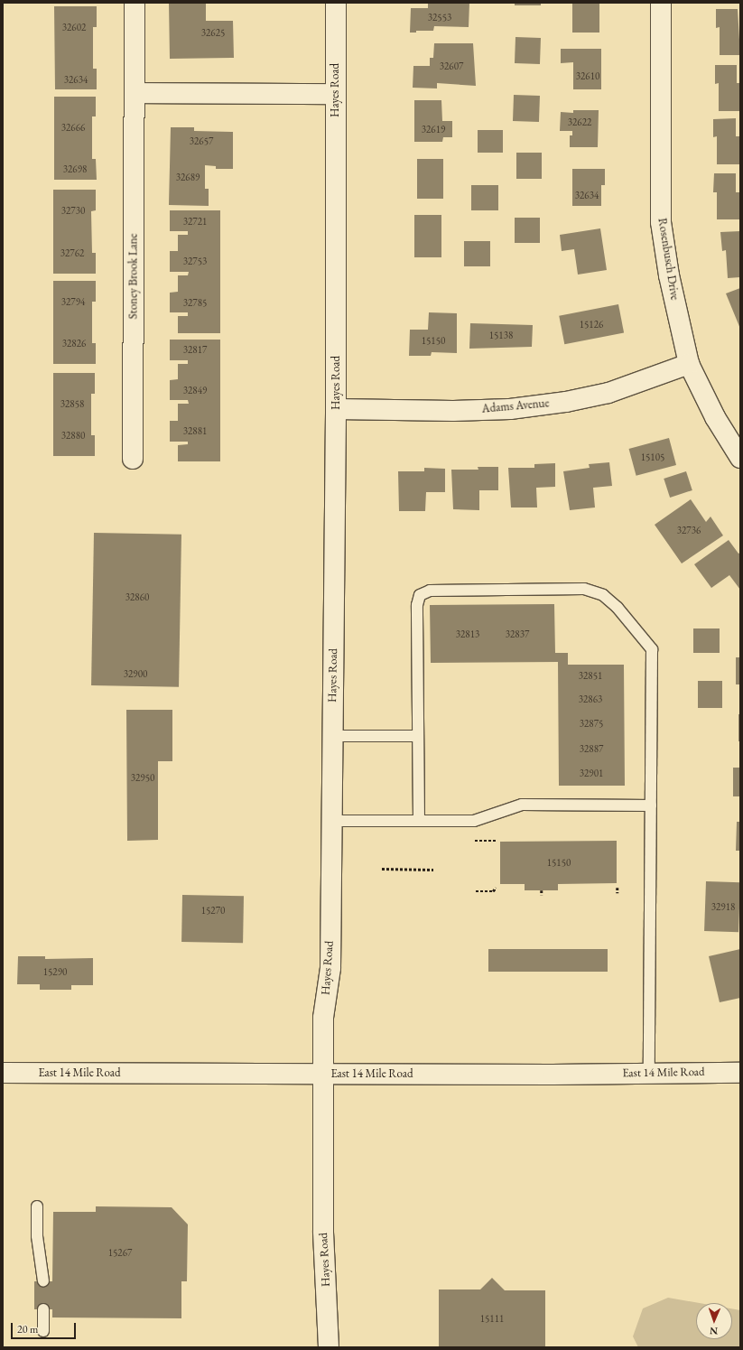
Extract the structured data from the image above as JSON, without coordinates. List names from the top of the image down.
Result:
{
  "streets": {
    "street": [
      "Hayes Road",
      "Rosenbusch Drive",
      "Stoney Brook Lane",
      "Adams Avenue",
      "East 14 Mile Road"
    ]
  },
  "crossings": [
    ["Hayes Road", "Adams Avenue"],
    ["Hayes Road", "East 14 Mile Road"],
    ["Rosenbusch Drive", "Adams Avenue"]
  ],
  "house_numbers": [
    "32553",
    "32602",
    "32625",
    "32607",
    "32610",
    "32634",
    "32622",
    "32666",
    "32619",
    "32657",
    "32698",
    "32689",
    "32634",
    "32730",
    "32721",
    "32762",
    "32753",
    "32794",
    "32785",
    "15126",
    "15138",
    "15150",
    "32826",
    "32817",
    "32849",
    "32858",
    "32881",
    "32880",
    "15105",
    "32736",
    "32860",
    "32813",
    "32837",
    "32900",
    "32851",
    "32863",
    "32875",
    "32887",
    "32901",
    "32950",
    "15150",
    "32918",
    "15270",
    "15290",
    "15267",
    "15111"
  ],
  "scale_bar": "20 m",
  "north": "bottom"
}
